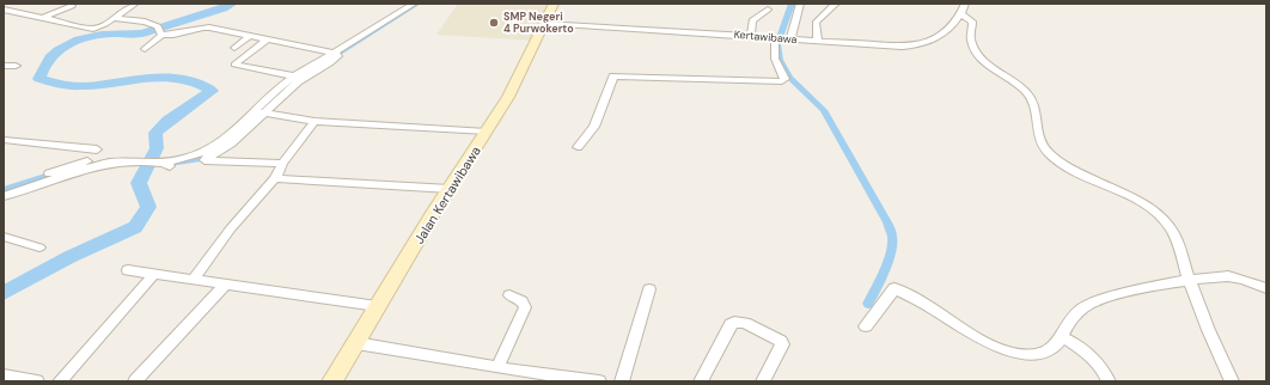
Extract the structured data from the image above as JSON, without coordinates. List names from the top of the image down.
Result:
{
  "streets": {
    "street": ["Kertawibawa", "Jalan Kertawibawa"]
  },
  "crossings": [
    ["Kertawibawa", "Jalan Kertawibawa"]
  ],
  "places": ["SMP Negeri 4 Purwokerto"]
}
